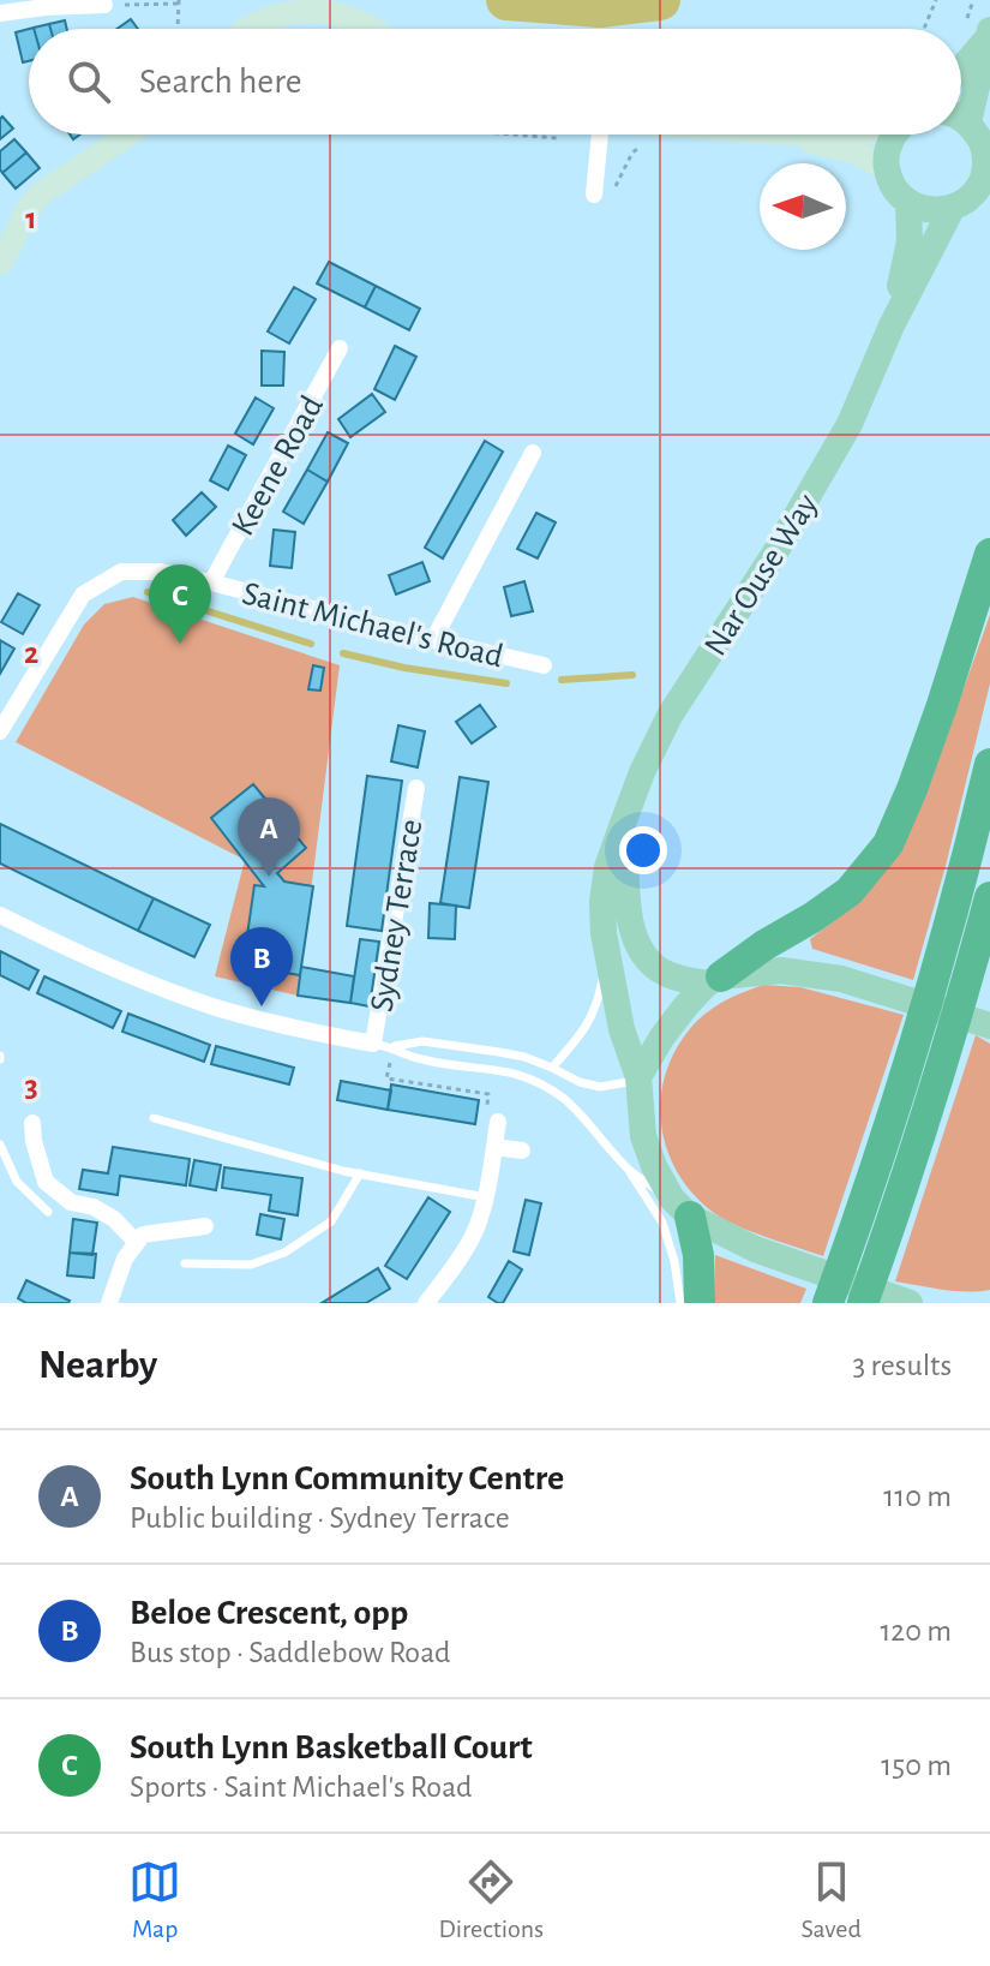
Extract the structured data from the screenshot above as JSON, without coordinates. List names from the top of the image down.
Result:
{
  "streets": {
    "main road": ["Nar Ouse Way"],
    "street": ["Keene Road", "Saint Michael's Road", "Sydney Terrace"]
  },
  "crossings": [
    ["Keene Road", "Saint Michael's Road"]
  ],
  "north": "left",
  "page": {
    "search": "Search here",
    "pins": ["C", "A", "B"],
    "heading": ["Nearby", "3 results"],
    "list": [
      {
        "mark": "A",
        "name": "South Lynn Community Centre",
        "note": "Public building · Sydney Terrace",
        "value": "110 m"
      },
      {
        "mark": "B",
        "name": "Beloe Crescent, opp",
        "note": "Bus stop · Saddlebow Road",
        "value": "120 m"
      },
      {
        "mark": "C",
        "name": "South Lynn Basketball Court",
        "note": "Sports · Saint Michael's Road",
        "value": "150 m"
      }
    ],
    "nav": ["Map", "Directions", "Saved"]
  },
  "grid": {
    "rows": ["1", "2", "3"]
  }
}
